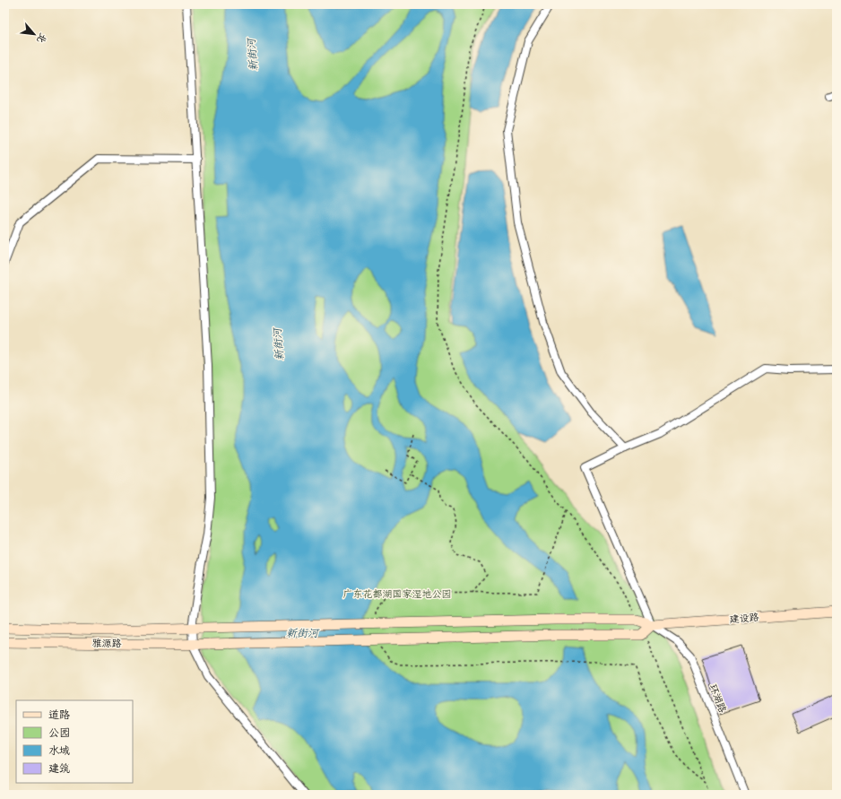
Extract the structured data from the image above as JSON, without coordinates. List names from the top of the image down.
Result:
{
  "streets": {
    "main road": ["建设路", "雅源路"],
    "street": ["环湖路"]
  },
  "crossings": [
    ["建设路", "雅源路"],
    ["建设路", "环湖路"],
    ["雅源路", "环湖路"]
  ],
  "water": ["新街河"],
  "parks": ["广东花都湖国家湿地公园"],
  "legend": [
    "道路",
    "公园",
    "水域",
    "建筑"
  ],
  "north": "bottom right"
}
